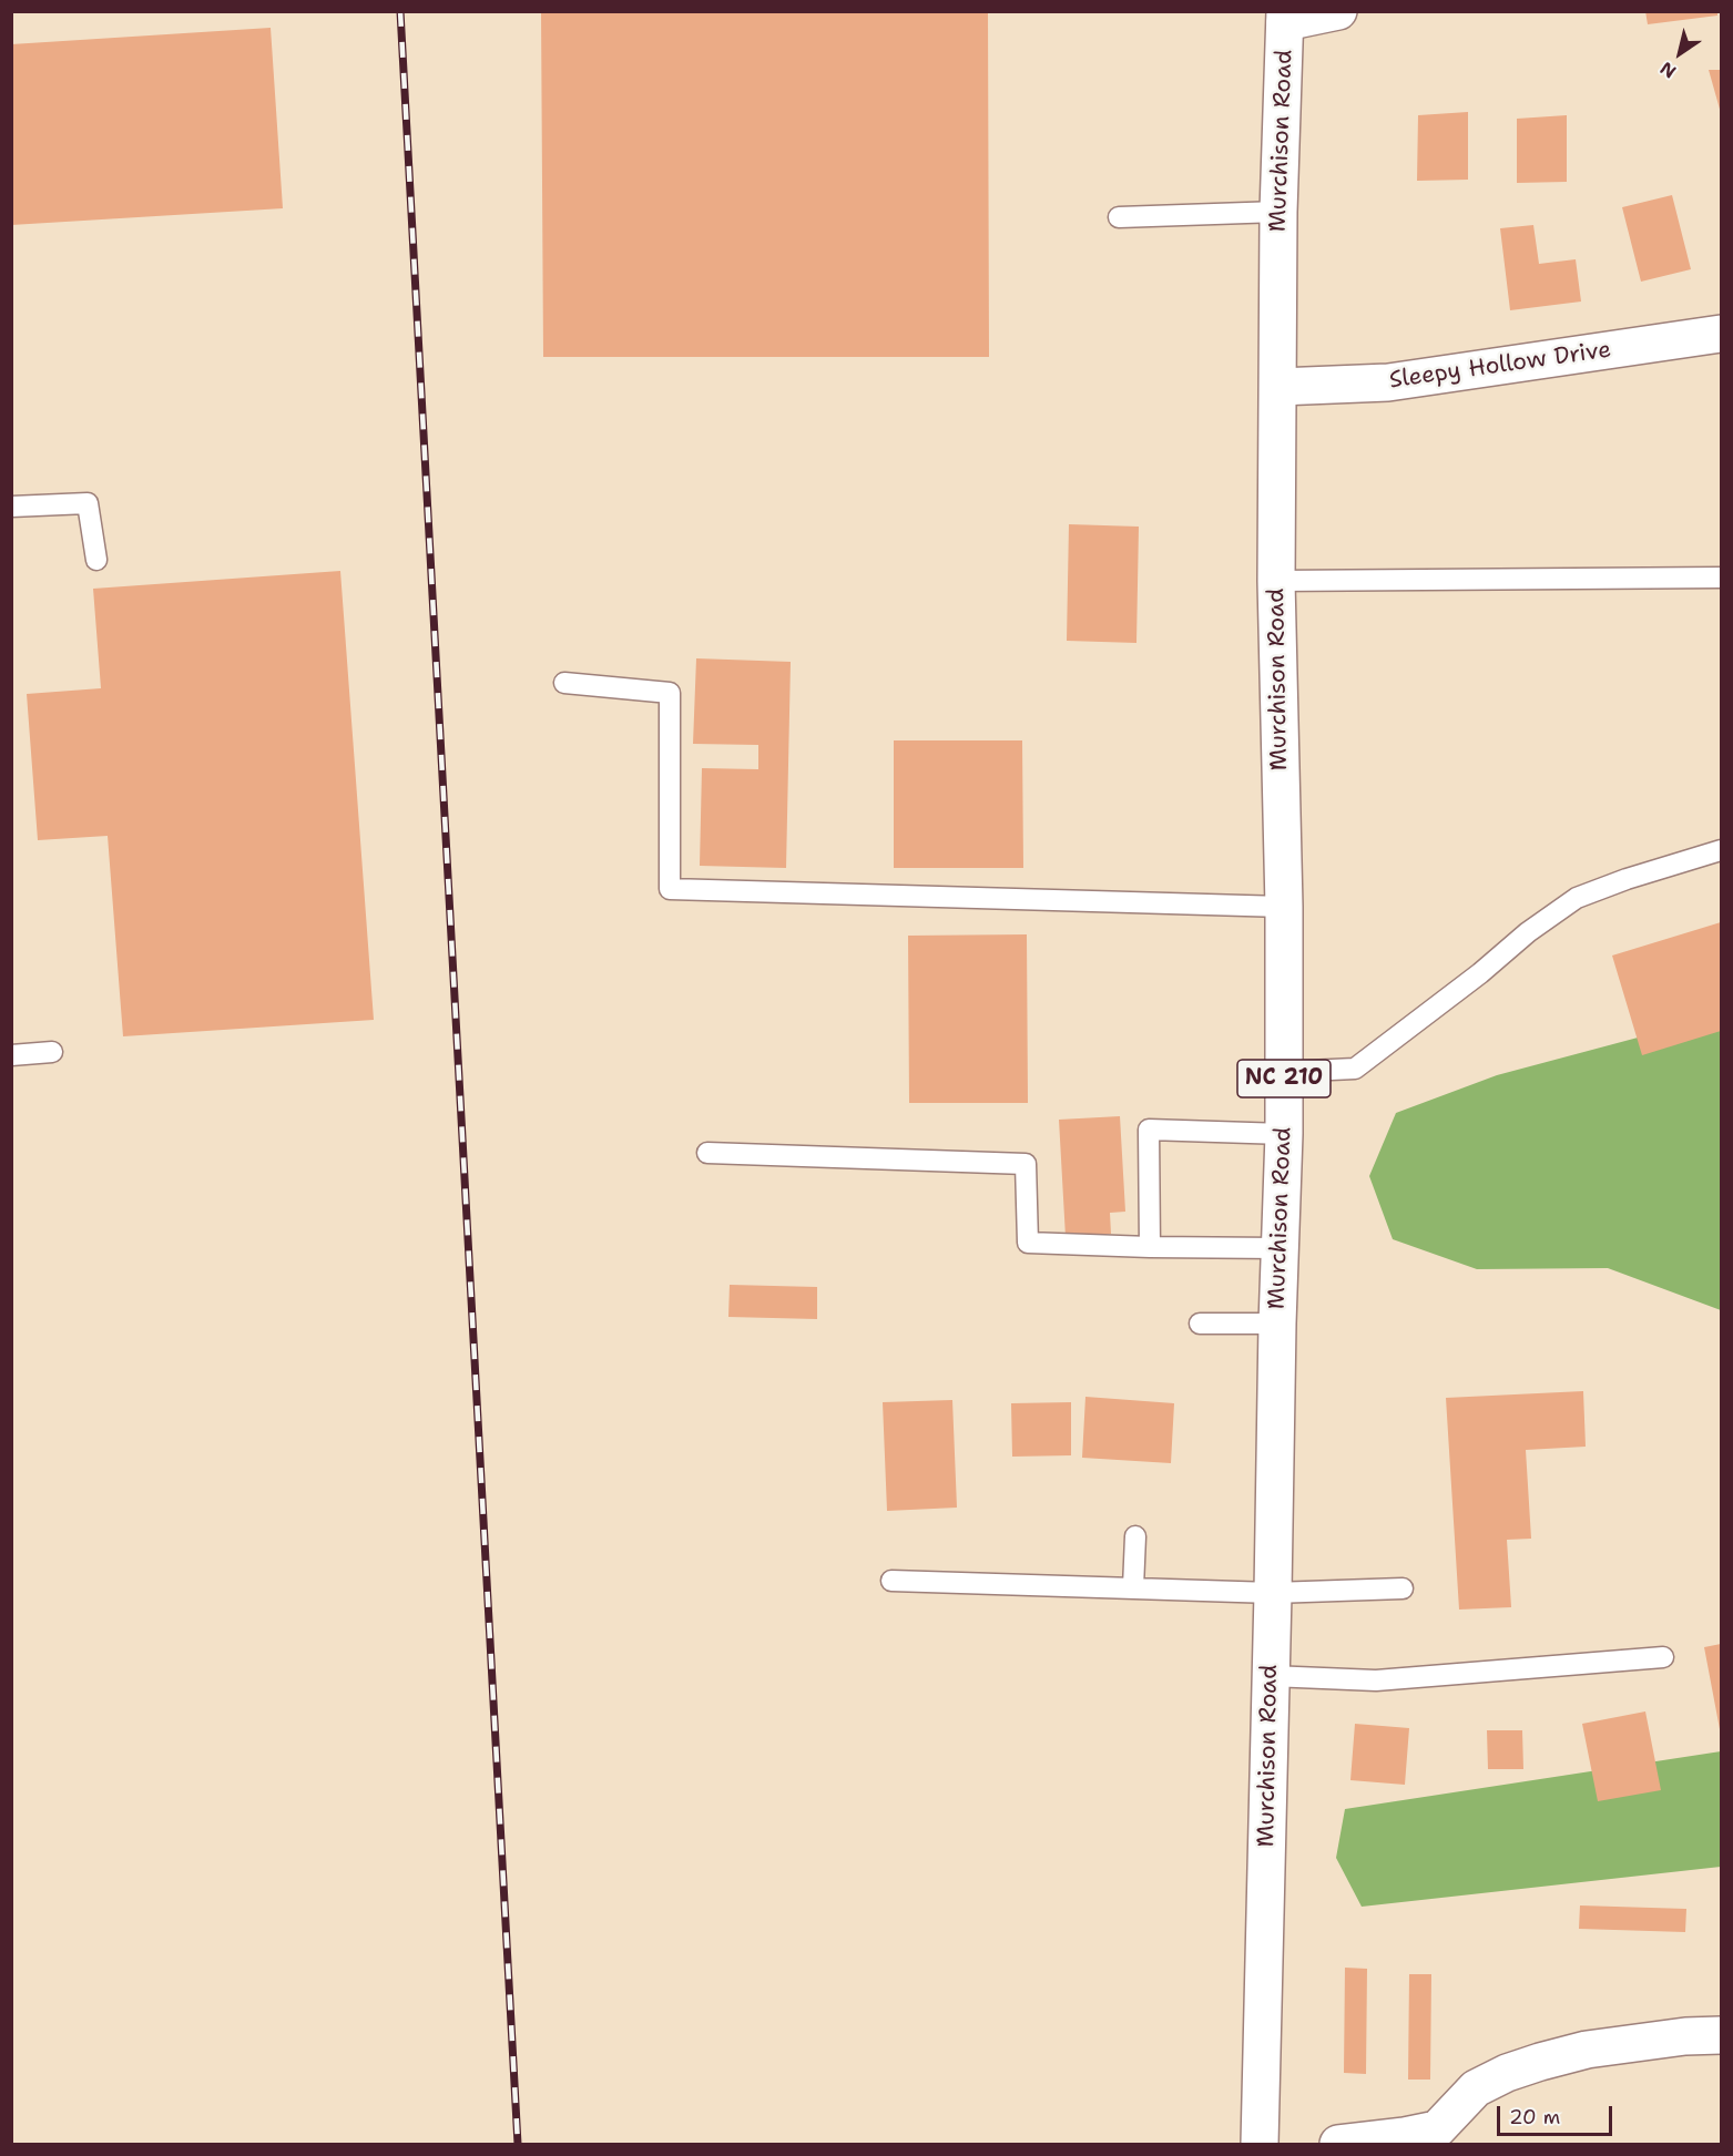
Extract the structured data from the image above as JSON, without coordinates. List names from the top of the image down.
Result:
{
  "streets": {
    "main road": ["Murchison Road", "Sleepy Hollow Drive", "NC 210"]
  },
  "crossings": [
    ["Murchison Road", "Sleepy Hollow Drive"]
  ],
  "scale_bar": "20 m",
  "north": "bottom left"
}
